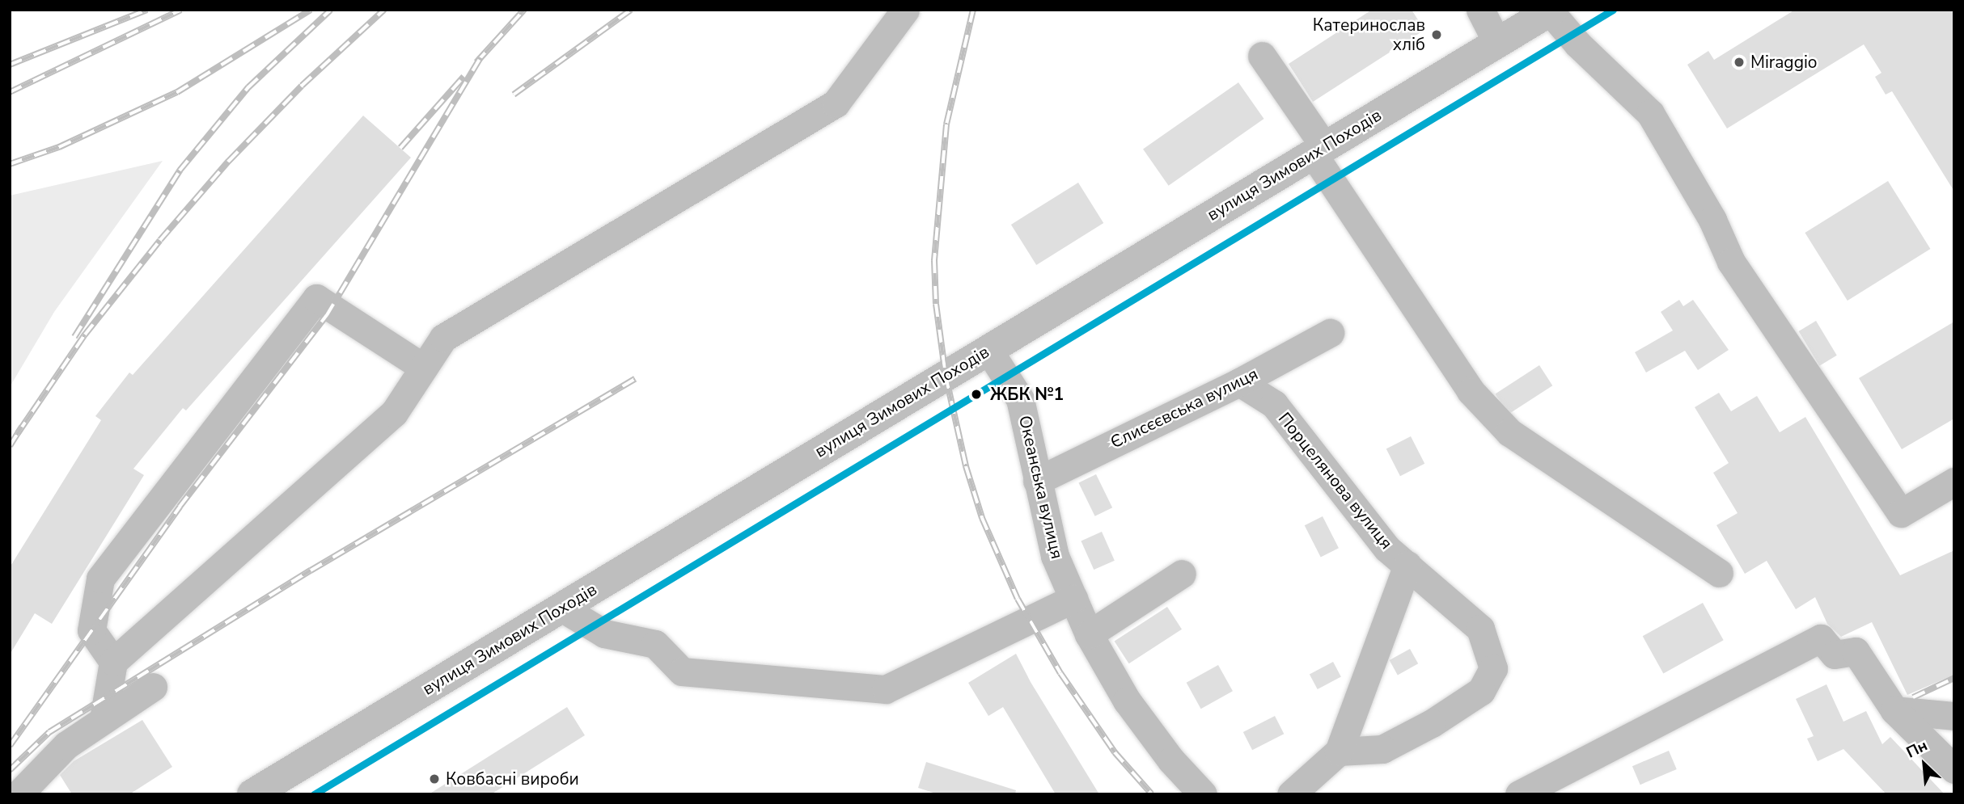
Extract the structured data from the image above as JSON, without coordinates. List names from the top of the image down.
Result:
{
  "streets": {
    "main road": ["вулиця Зимових Походів"],
    "street": ["Єлисєєвська вулиця", "Порцелянова вулиця", "Океанська вулиця"]
  },
  "crossings": [
    ["вулиця Зимових Походів", "Океанська вулиця"],
    ["Єлисєєвська вулиця", "Порцелянова вулиця"],
    ["Єлисєєвська вулиця", "Океанська вулиця"]
  ],
  "places": [
    "Катеринослав хліб",
    "Miraggio",
    "ЖБК №1",
    "Ковбасні вироби"
  ],
  "north": "top left"
}
